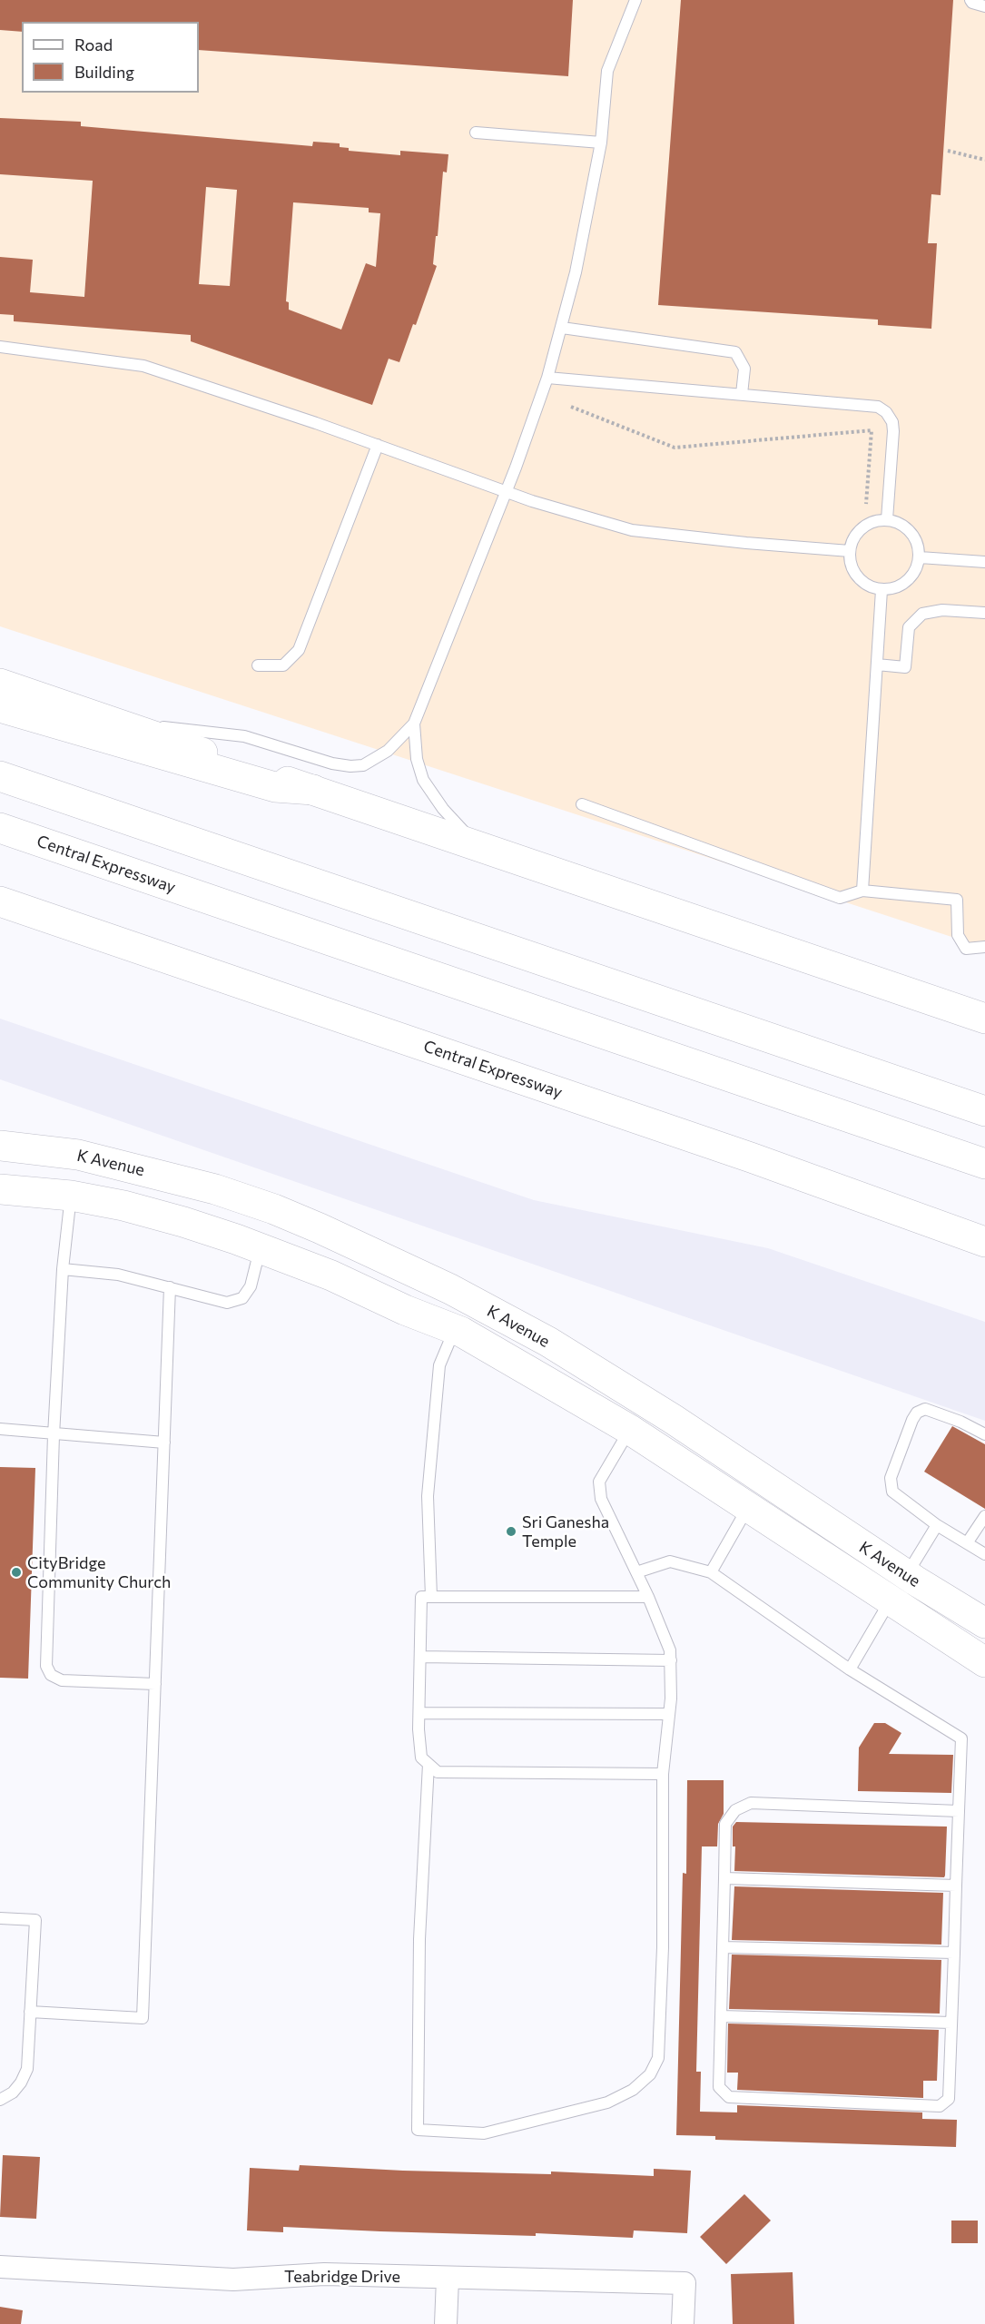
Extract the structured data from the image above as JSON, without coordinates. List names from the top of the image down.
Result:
{
  "streets": {
    "main road": ["Central Expressway", "K Avenue"],
    "street": ["Teabridge Drive"]
  },
  "places": ["Sri Ganesha Temple", "CityBridge Community Church"],
  "legend": ["Road", "Building"]
}
